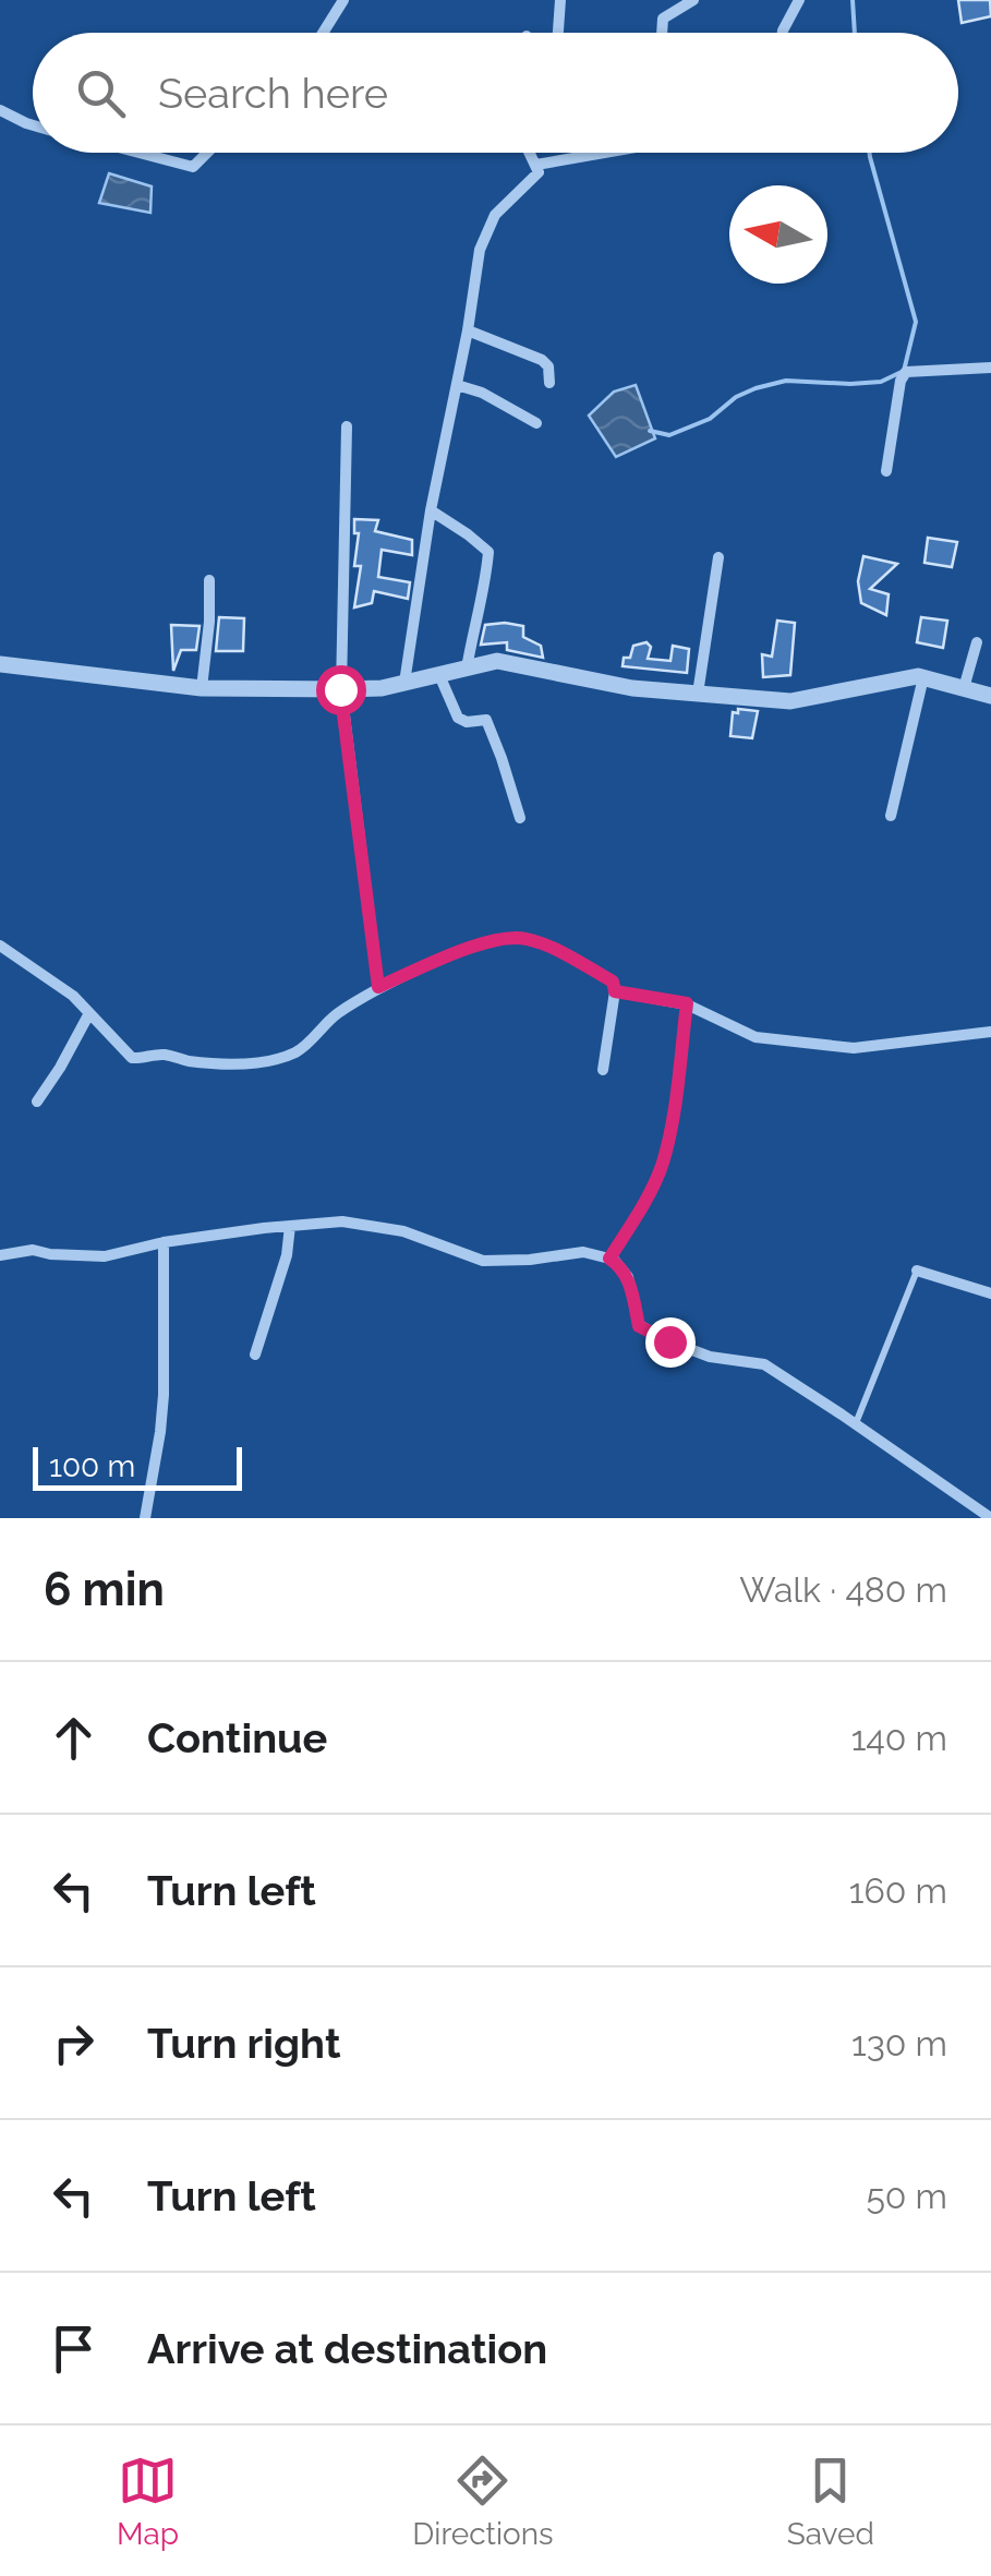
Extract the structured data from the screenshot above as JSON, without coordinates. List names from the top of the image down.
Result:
{
  "scale_bar": "100 m",
  "north": "left",
  "page": {
    "search": "Search here",
    "scale": "100 m",
    "heading": ["6 min", "Walk · 480 m"],
    "list": [
      ["Continue", "140 m"],
      ["Turn left", "160 m"],
      ["Turn right", "130 m"],
      ["Turn left", "50 m"],
      "Arrive at destination"
    ],
    "nav": ["Map", "Directions", "Saved"]
  }
}
